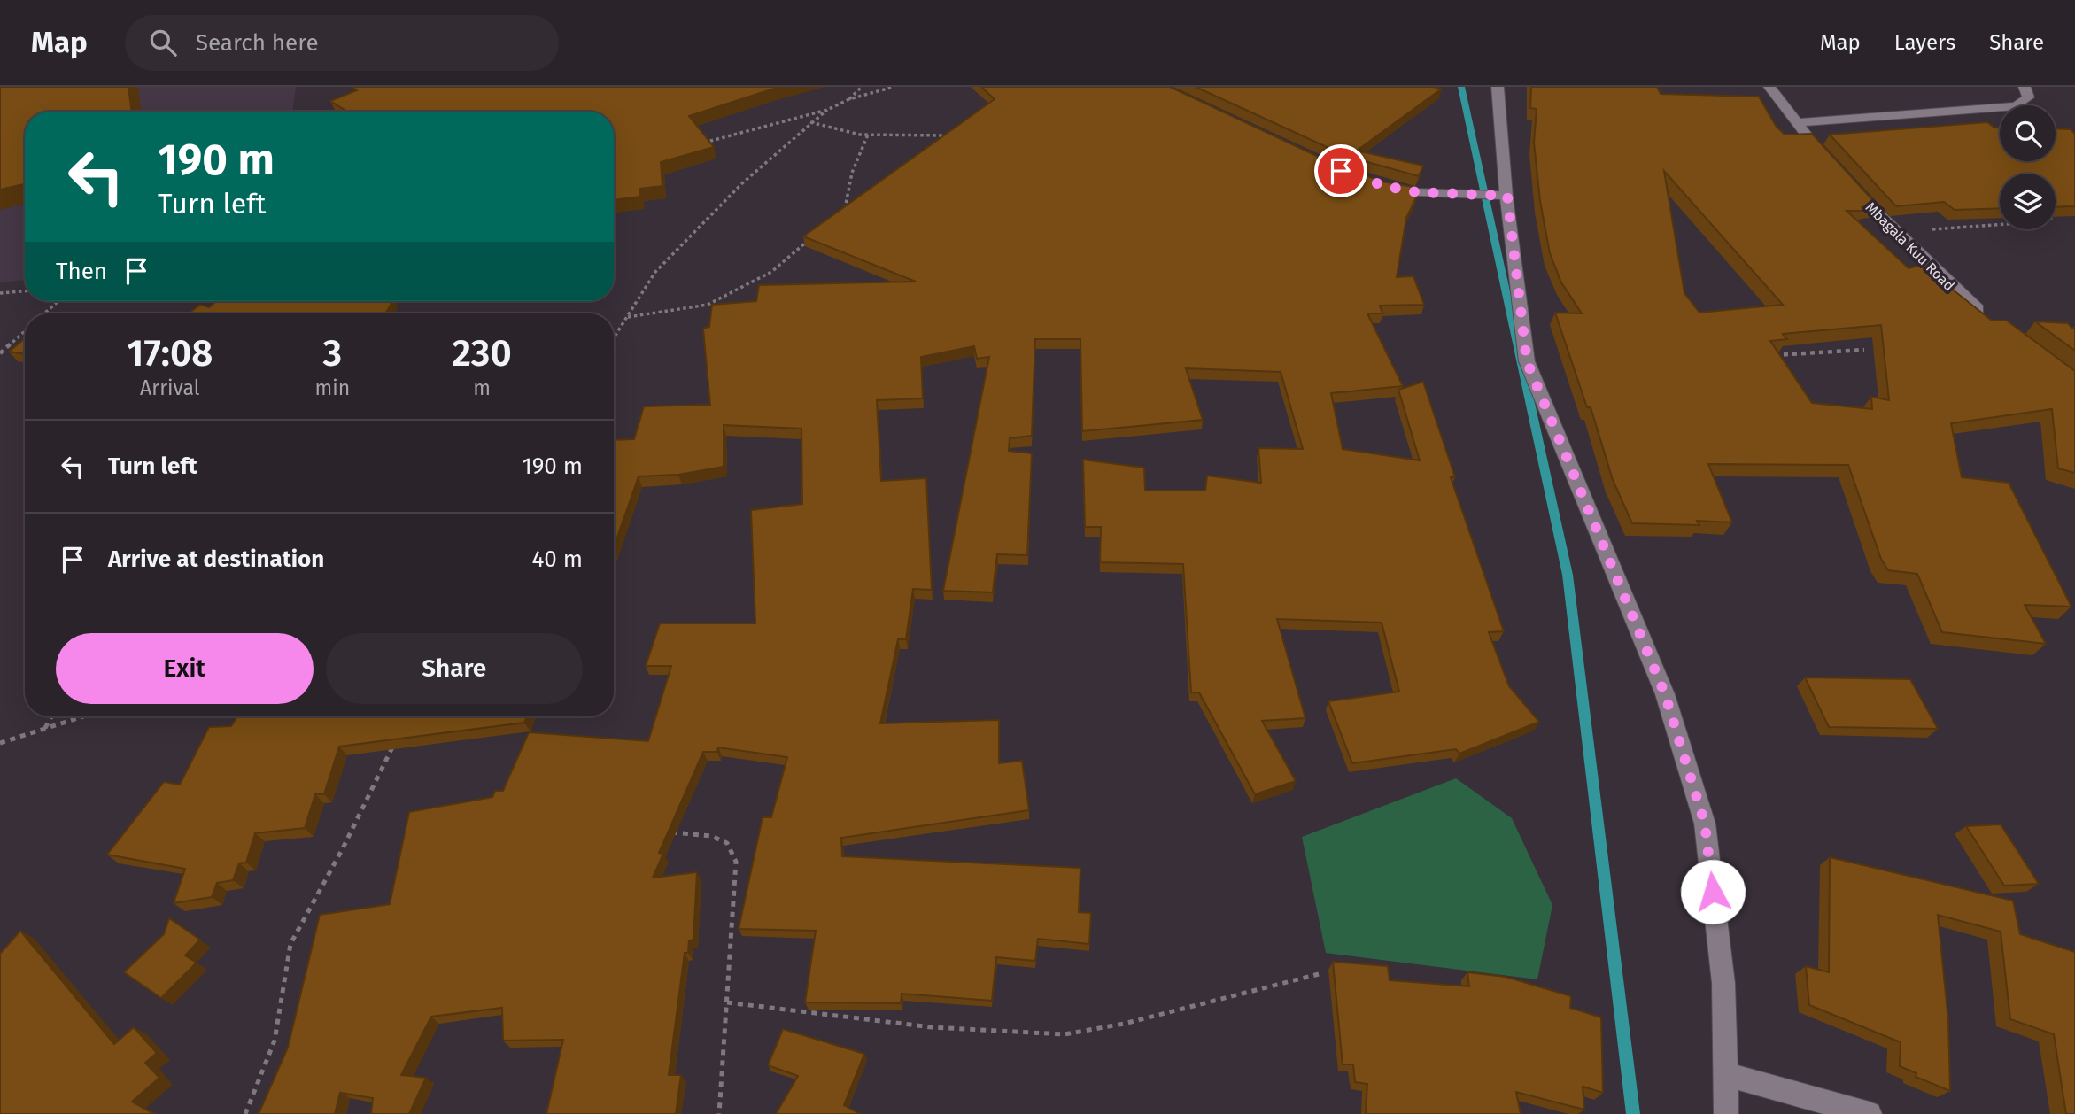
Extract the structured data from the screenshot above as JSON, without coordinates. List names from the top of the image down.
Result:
{
  "streets": {
    "street": ["Mbagala Kuu Road"]
  },
  "page": {
    "header": "Map",
    "search": "Search here",
    "nav": ["Map", "Layers", "Share"],
    "turn": ["190 m", "Turn left"],
    "then": "Then",
    "eta": [
      "17:08",
      "Arrival",
      "3",
      "min",
      "230",
      "m"
    ],
    "list": [
      {
        "name": "Turn left",
        "value": "190 m"
      },
      {
        "name": "Arrive at destination",
        "value": "40 m"
      }
    ],
    "buttons": ["Exit", "Share"]
  }
}
